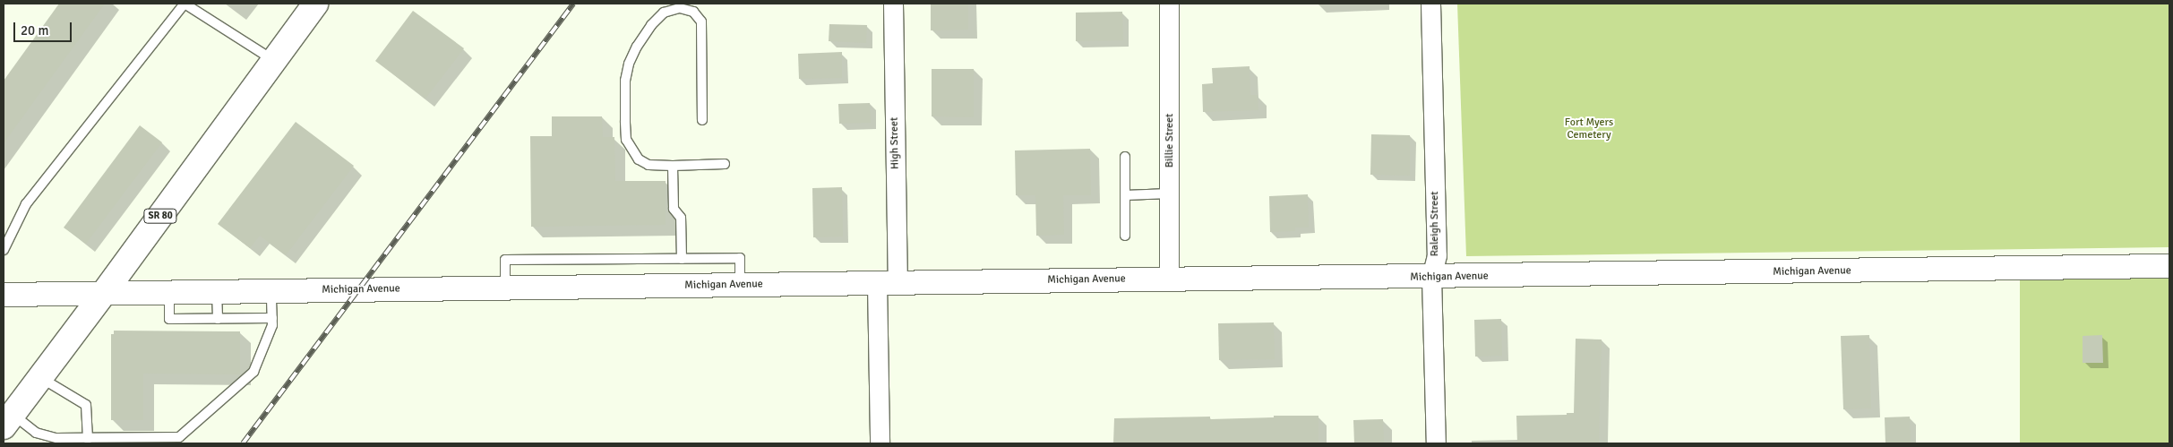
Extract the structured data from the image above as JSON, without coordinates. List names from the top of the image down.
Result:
{
  "streets": {
    "main road": ["SR 80"],
    "street": [
      "Billie Street",
      "High Street",
      "Raleigh Street",
      "Michigan Avenue"
    ]
  },
  "crossings": [
    ["Billie Street", "Michigan Avenue"],
    ["High Street", "Michigan Avenue"],
    ["SR 80", "Michigan Avenue"],
    ["Raleigh Street", "Michigan Avenue"]
  ],
  "parks": ["Fort Myers Cemetery"],
  "scale_bar": "20 m"
}
